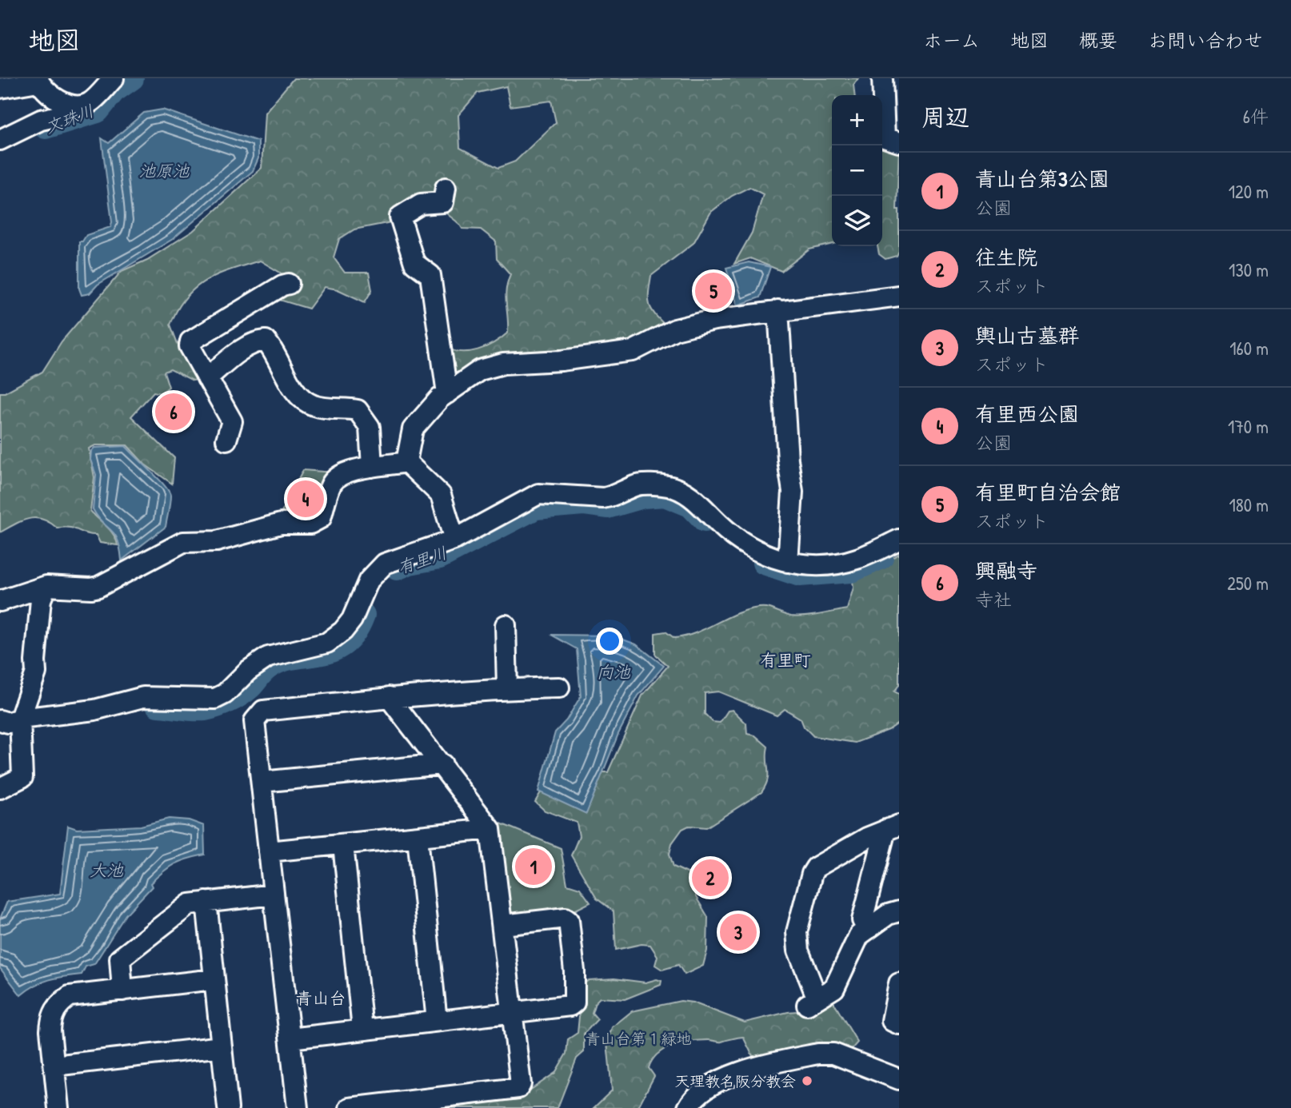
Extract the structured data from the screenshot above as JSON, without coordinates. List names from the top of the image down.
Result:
{
  "districts": ["有里町", "青山台"],
  "water": [
    "文珠川",
    "池原池",
    "有里川",
    "向池",
    "大池"
  ],
  "parks": ["青山台第１緑地"],
  "places": ["天理教名阪分教会"],
  "page": {
    "header": "地図",
    "nav": [
      "ホーム",
      "地図",
      "概要",
      "お問い合わせ"
    ],
    "heading": ["周辺", "6件"],
    "map_buttons": ["+", "−"],
    "list": [
      {
        "mark": "1",
        "name": "青山台第3公園",
        "note": "公園",
        "value": "120 m"
      },
      {
        "mark": "2",
        "name": "往生院",
        "note": "スポット",
        "value": "130 m"
      },
      {
        "mark": "3",
        "name": "輿山古墓群",
        "note": "スポット",
        "value": "160 m"
      },
      {
        "mark": "4",
        "name": "有里西公園",
        "note": "公園",
        "value": "170 m"
      },
      {
        "mark": "5",
        "name": "有里町自治会館",
        "note": "スポット",
        "value": "180 m"
      },
      {
        "mark": "6",
        "name": "興融寺",
        "note": "寺社",
        "value": "250 m"
      }
    ],
    "pins": [
      "5",
      "6",
      "4",
      "1",
      "2",
      "3"
    ]
  }
}
